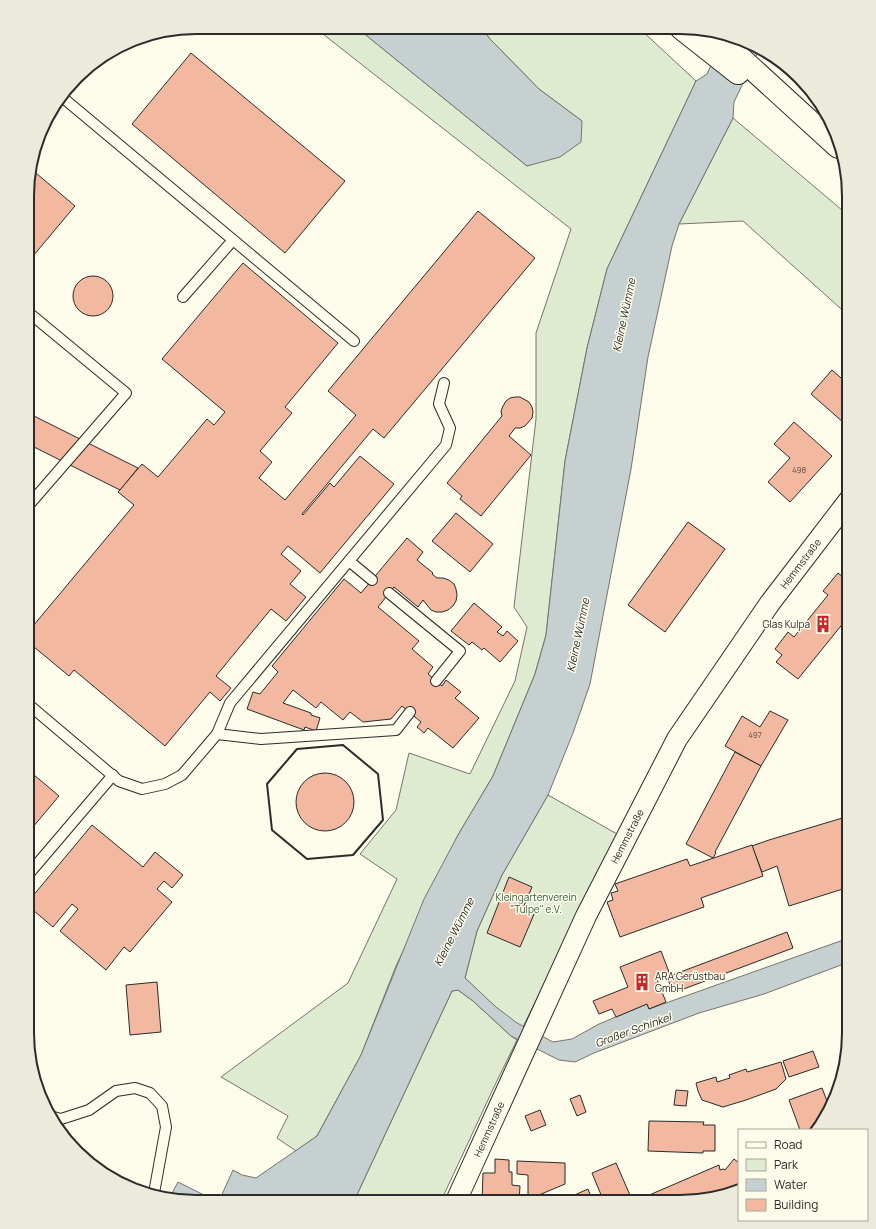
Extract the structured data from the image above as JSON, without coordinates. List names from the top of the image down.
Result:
{
  "streets": {
    "street": ["Hemmstraße"]
  },
  "water": ["Kleine Wümme", "Großer Schinkel"],
  "parks": ["Kleingartenverein \"Tulpe\" e.V."],
  "places": {
    "building": ["Glas Kulpa", "ARA Gerüstbau GmbH"]
  },
  "house_numbers": ["498", "497"],
  "legend": [
    "Road",
    "Park",
    "Water",
    "Building"
  ]
}
